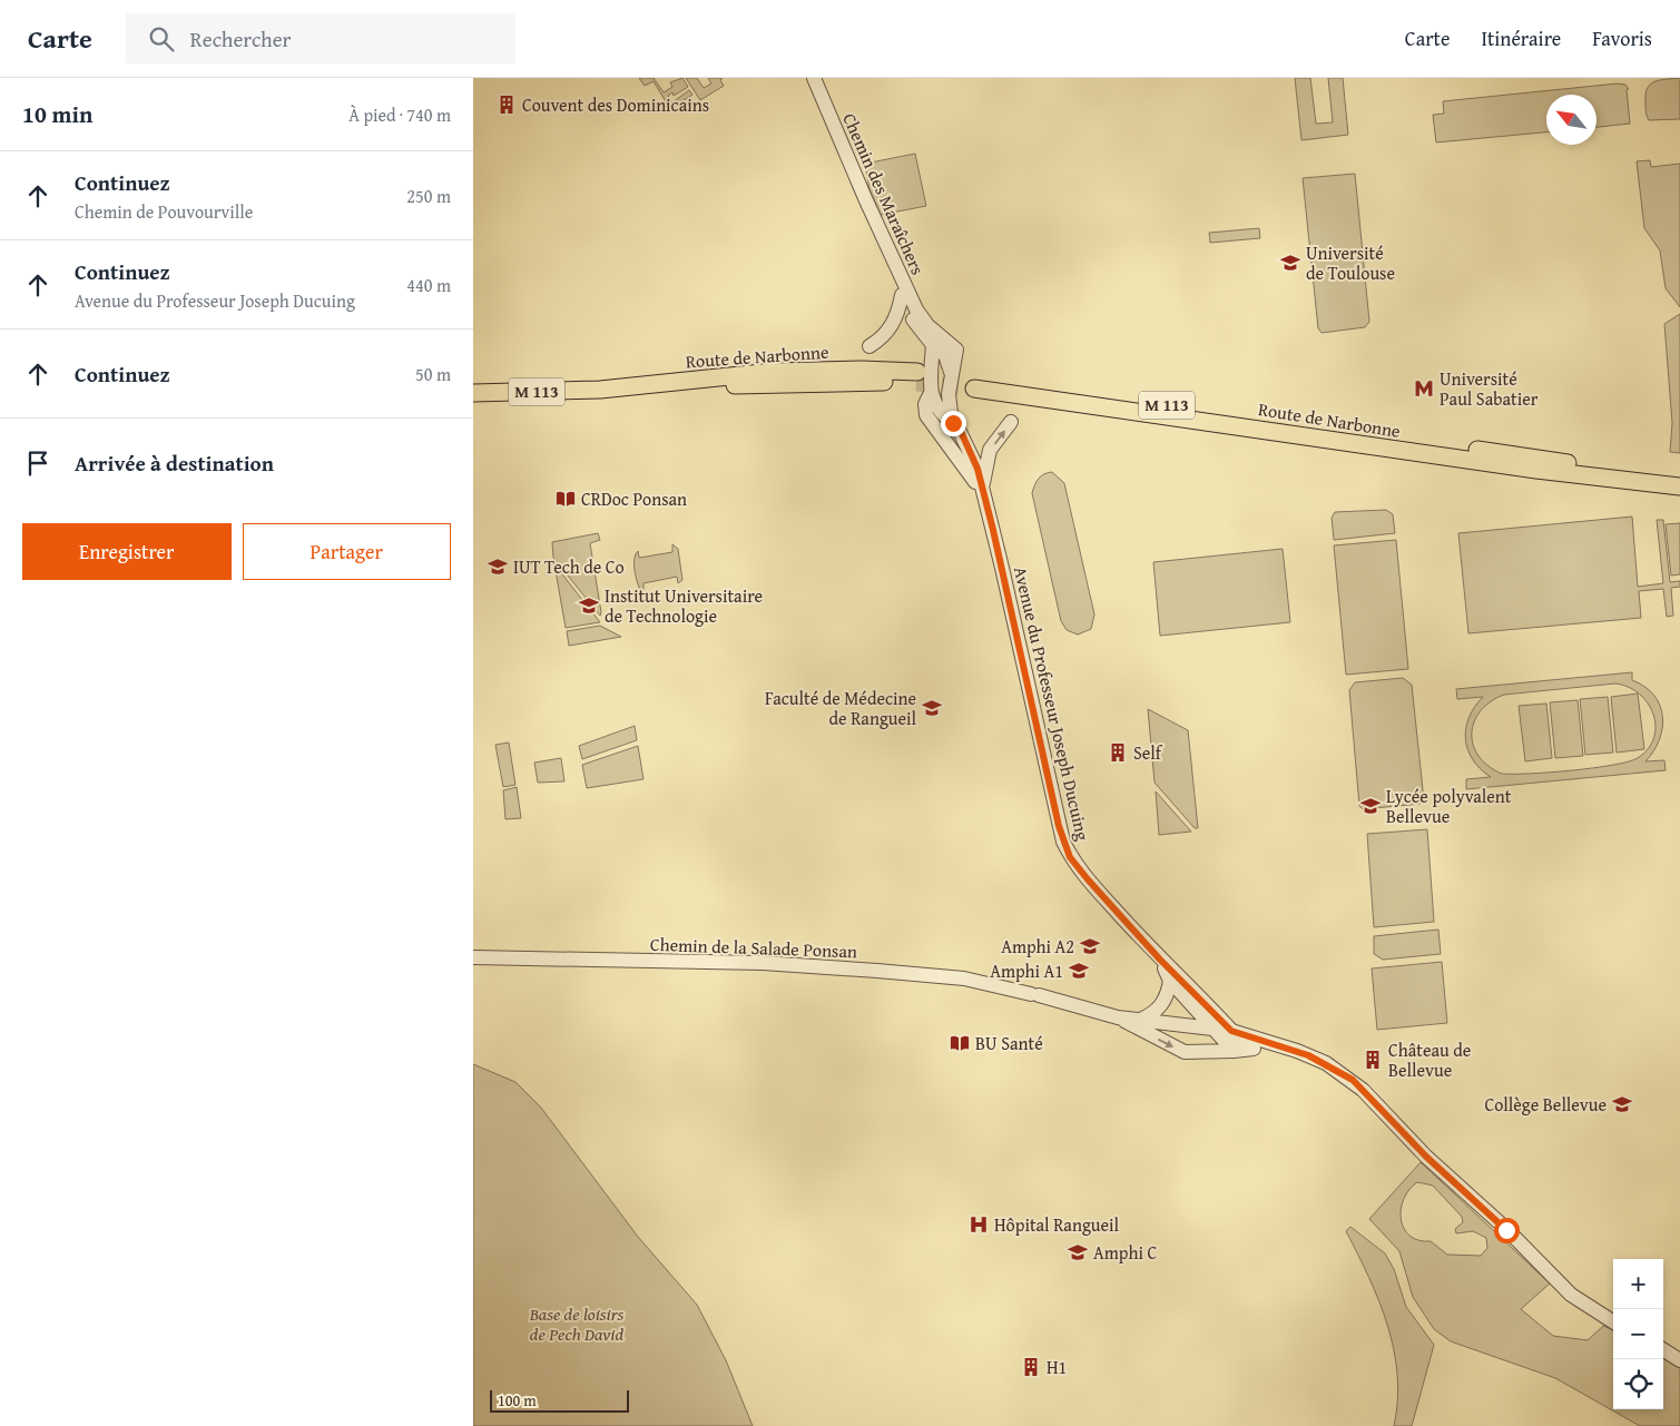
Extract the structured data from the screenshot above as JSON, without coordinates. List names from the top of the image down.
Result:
{
  "streets": {
    "main road": ["Route de Narbonne", "M 113"],
    "street": ["Chemin des Maraîchers", "Avenue du Professeur Joseph Ducuing", "Chemin de la Salade Ponsan"]
  },
  "crossings": [
    ["Chemin des Maraîchers", "Avenue du Professeur Joseph Ducuing"],
    ["Avenue du Professeur Joseph Ducuing", "Chemin de la Salade Ponsan"]
  ],
  "parks": ["Base de loisirs de Pech David"],
  "places": {
    "building": [
      "Couvent des Dominicains",
      "Self",
      "Château de Bellevue",
      "H1"
    ],
    "school or university": [
      "Université de Toulouse",
      "IUT Tech de Co",
      "Institut Universitaire de Technologie",
      "Faculté de Médecine de Rangueil",
      "Lycée polyvalent Bellevue",
      "Amphi A2",
      "Amphi A1",
      "Collège Bellevue",
      "Amphi C"
    ],
    "metro station": ["Université Paul Sabatier"],
    "library": ["CRDoc Ponsan", "BU Santé"],
    "hospital": ["Hôpital Rangueil"]
  },
  "scale_bar": "100 m",
  "north": "top left",
  "page": {
    "header": "Carte",
    "search": "Rechercher",
    "nav": ["Carte", "Itinéraire", "Favoris"],
    "heading": ["10 min", "À pied · 740 m"],
    "list": [
      ["Continuez", "Chemin de Pouvourville", "250 m"],
      ["Continuez", "Avenue du Professeur Joseph Ducuing", "440 m"],
      ["Continuez", "50 m"],
      "Arrivée à destination"
    ],
    "buttons": ["Enregistrer", "Partager"],
    "map_buttons": ["+", "−"],
    "scale": "100 m"
  }
}
